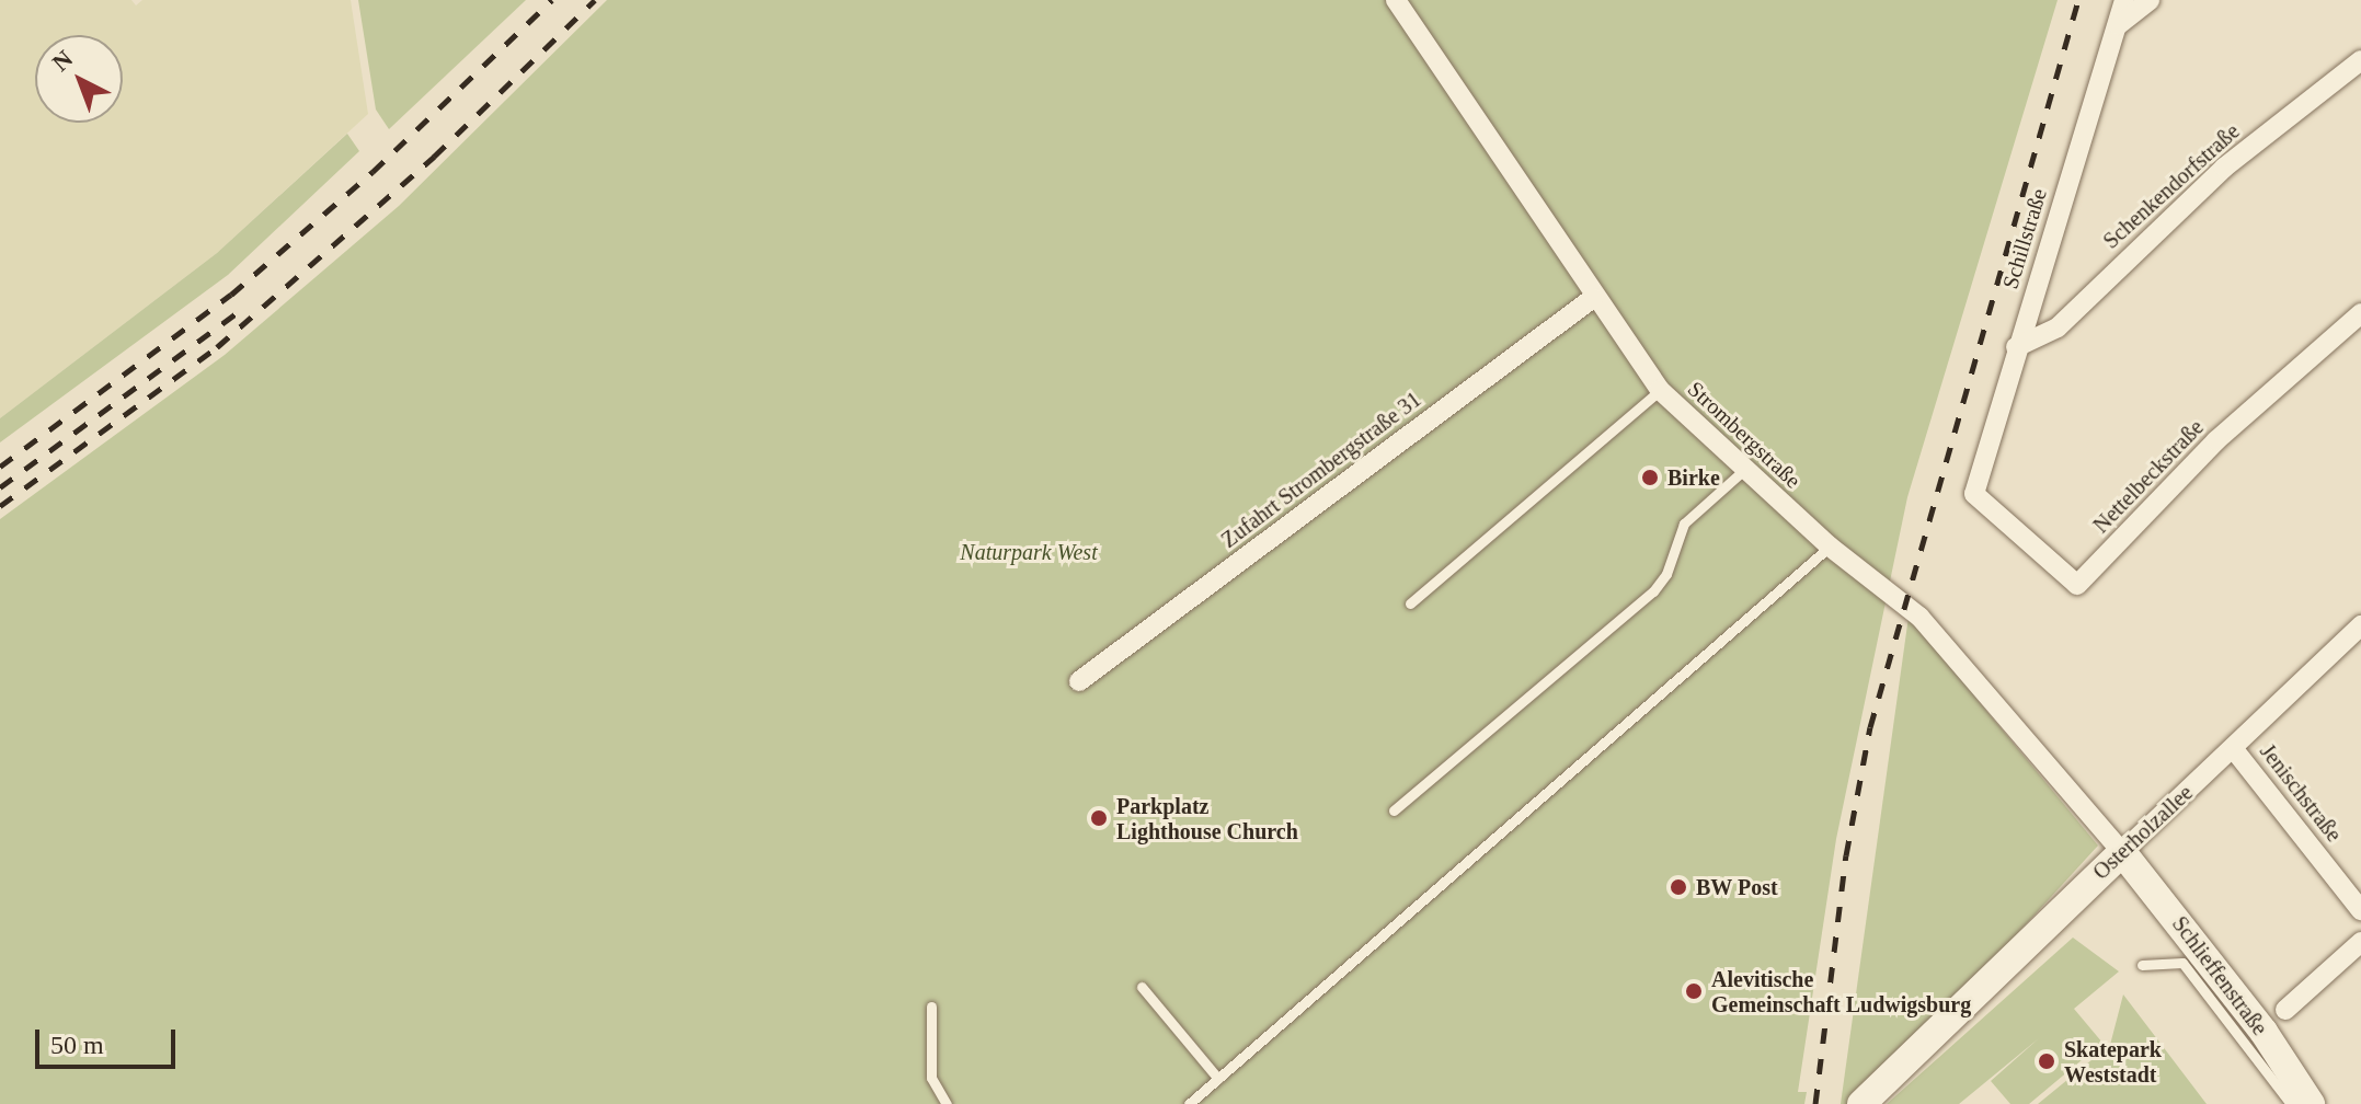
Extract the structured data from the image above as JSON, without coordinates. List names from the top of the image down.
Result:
{
  "streets": {
    "street": [
      "Schenkendorfstraße",
      "Schillstraße",
      "Strombergstraße",
      "Zufahrt Strombergstraße 31",
      "Nettelbeckstraße",
      "Jenischstraße",
      "Osterholzallee",
      "Schlieffenstraße"
    ]
  },
  "crossings": [
    ["Schenkendorfstraße", "Schillstraße"],
    ["Schillstraße", "Nettelbeckstraße"],
    ["Strombergstraße", "Zufahrt Strombergstraße 31"],
    ["Strombergstraße", "Osterholzallee"],
    ["Strombergstraße", "Schlieffenstraße"],
    ["Jenischstraße", "Osterholzallee"],
    ["Osterholzallee", "Schlieffenstraße"]
  ],
  "parks": ["Naturpark West"],
  "places": [
    "Birke",
    "Parkplatz Lighthouse Church",
    "BW Post",
    "Alevitische Gemeinschaft Ludwigsburg",
    "Skatepark Weststadt"
  ],
  "scale_bar": "50 m",
  "north": "top left"
}
